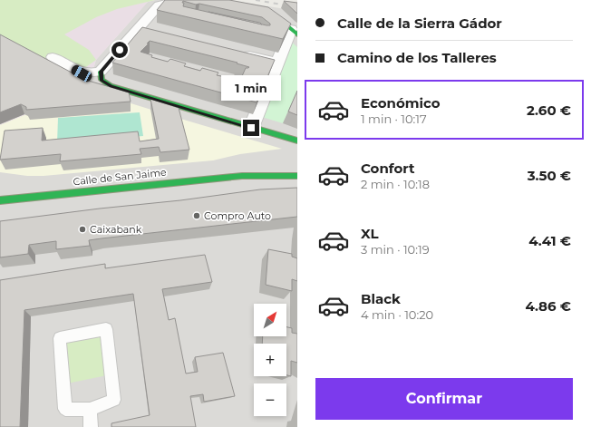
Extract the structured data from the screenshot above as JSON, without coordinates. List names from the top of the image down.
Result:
{
  "streets": {
    "main road": ["Calle de San Jaime"]
  },
  "places": ["Compro Auto", "Caixabank"],
  "north": "top right",
  "page": {
    "banner": ["Calle de la Sierra Gádor", "Camino de los Talleres"],
    "bubble": "1 min",
    "list": [
      {
        "name": "Económico",
        "note": "1 min · 10:17",
        "value": "2.60 €"
      },
      {
        "name": "Confort",
        "note": "2 min · 10:18",
        "value": "3.50 €"
      },
      {
        "name": "XL",
        "note": "3 min · 10:19",
        "value": "4.41 €"
      },
      {
        "name": "Black",
        "note": "4 min · 10:20",
        "value": "4.86 €"
      }
    ],
    "map_buttons": ["+", "−"],
    "buttons": "Confirmar"
  }
}
